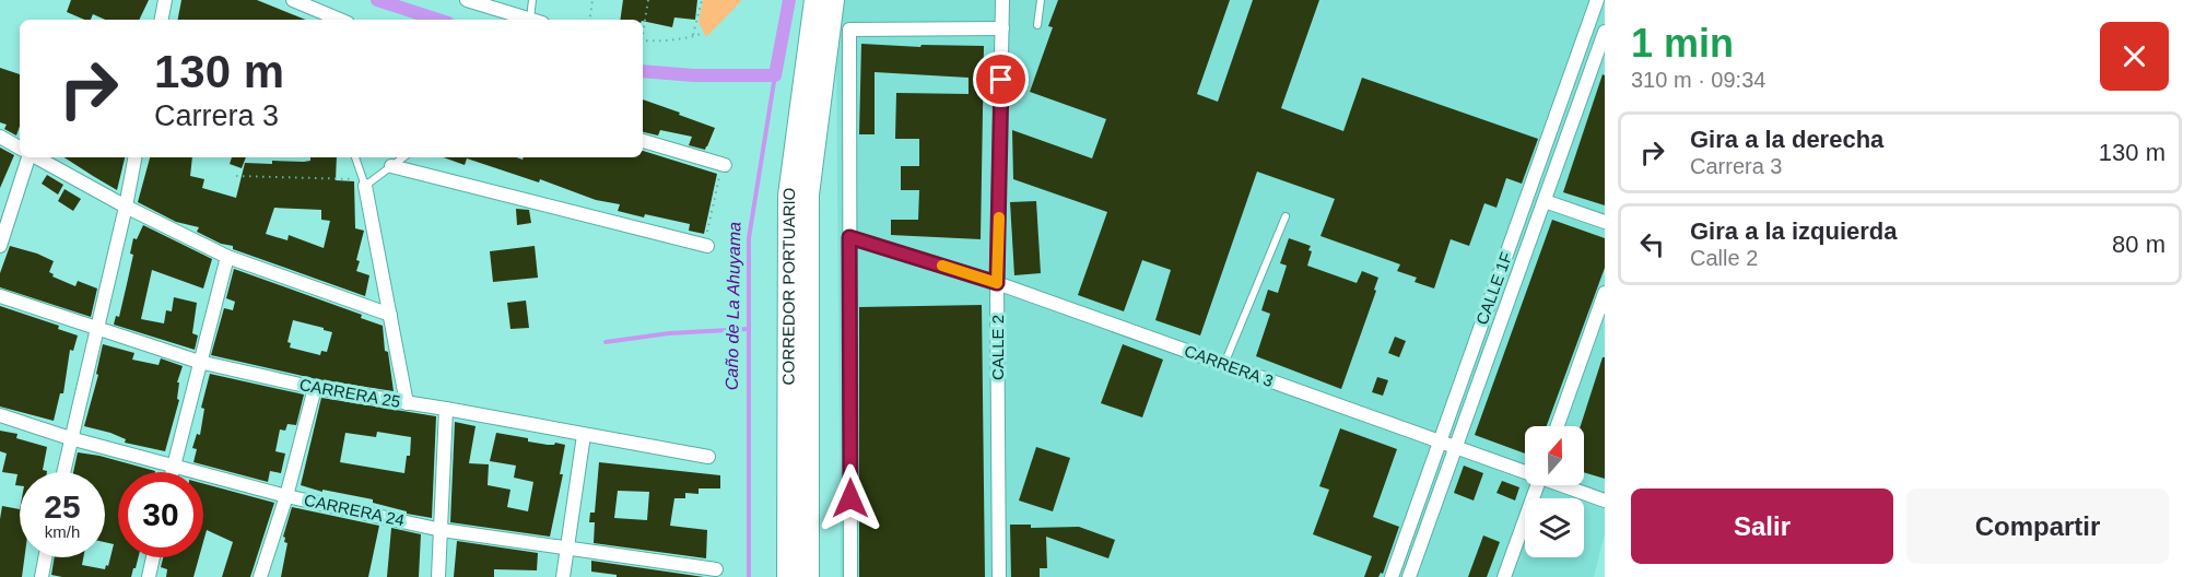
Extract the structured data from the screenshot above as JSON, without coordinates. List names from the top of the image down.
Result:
{
  "streets": {
    "main road": ["CORREDOR PORTUARIO"],
    "street": [
      "CALLE 1F",
      "CALLE 2",
      "CARRERA 3",
      "CARRERA 25",
      "CARRERA 24"
    ]
  },
  "crossings": [
    ["CALLE 1F", "CARRERA 3"],
    ["CALLE 2", "CARRERA 3"]
  ],
  "water": ["Caño de La Ahuyama"],
  "north": "top",
  "page": {
    "heading": ["1 min", "310 m · 09:34"],
    "turn": ["130 m", "Carrera 3"],
    "list": [
      {
        "name": "Gira a la derecha",
        "note": "Carrera 3",
        "value": "130 m"
      },
      {
        "name": "Gira a la izquierda",
        "note": "Calle 2",
        "value": "80 m"
      }
    ],
    "speed": "25 km/h",
    "limit": "30",
    "buttons": ["Salir", "Compartir"]
  }
}
